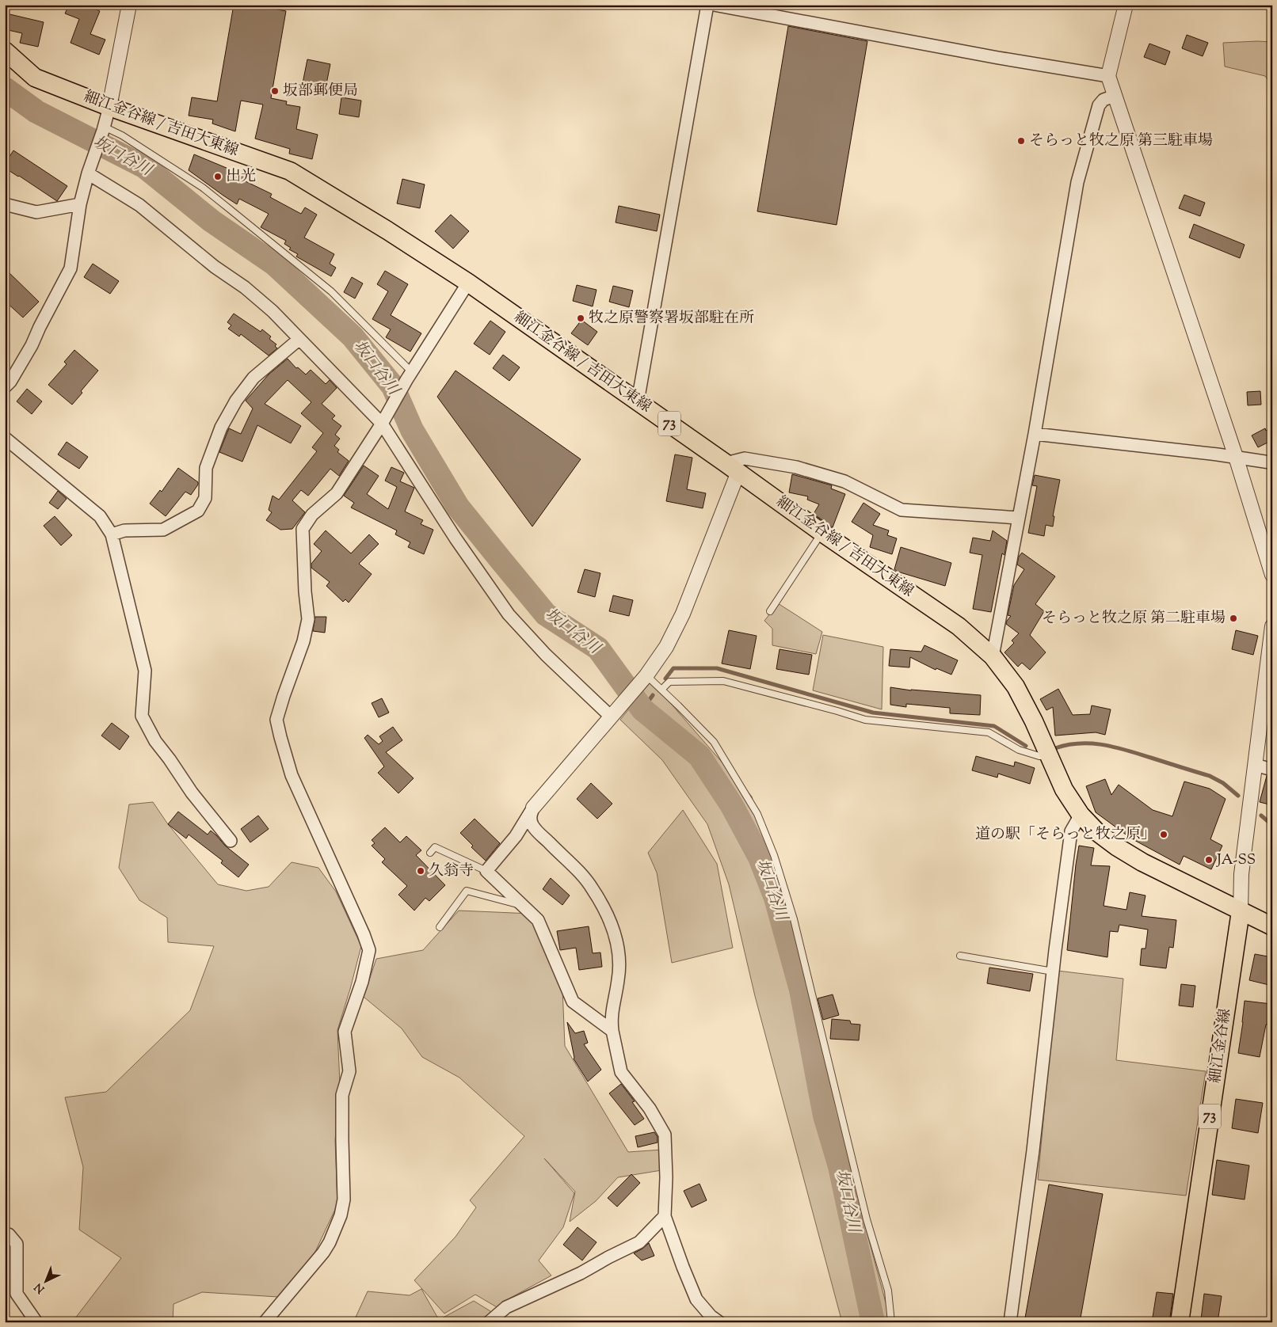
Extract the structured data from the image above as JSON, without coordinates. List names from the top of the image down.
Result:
{
  "streets": {
    "main road": ["細江金谷線 / 吉田大東線", "73", "細江金谷線"]
  },
  "crossings": [
    ["細江金谷線 / 吉田大東線", "細江金谷線"]
  ],
  "water": ["坂口谷川"],
  "places": [
    "坂部郵便局",
    "そらっと牧之原 第三駐車場",
    "出光",
    "牧之原警察署坂部駐在所",
    "そらっと牧之原 第二駐車場",
    "道の駅「そらっと牧之原」",
    "JA-SS",
    "久翁寺"
  ],
  "north": "bottom left"
}
